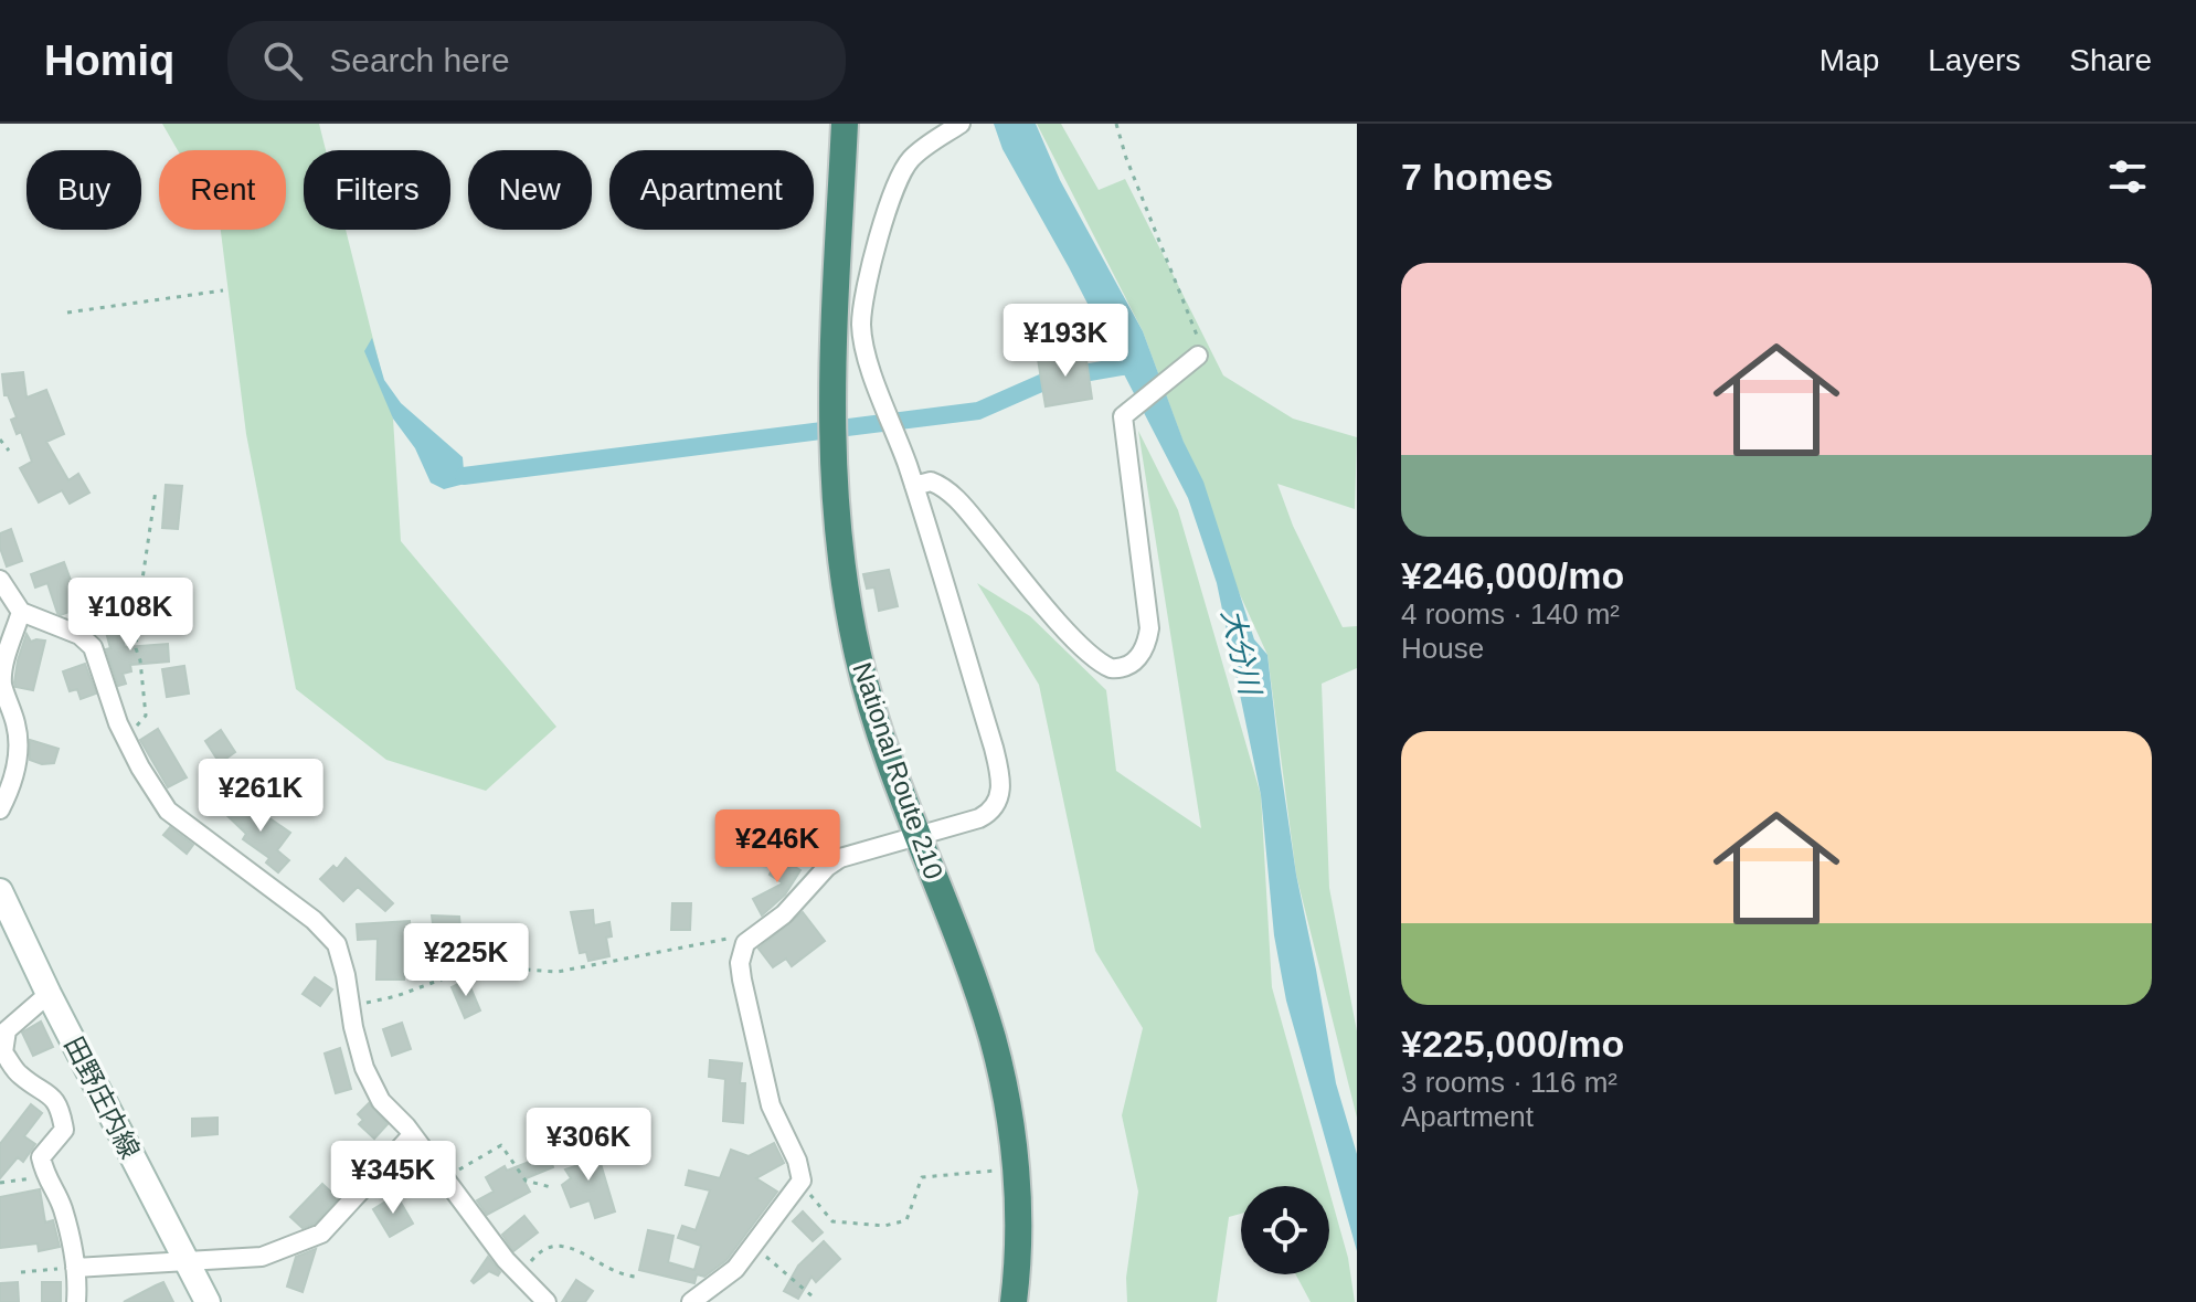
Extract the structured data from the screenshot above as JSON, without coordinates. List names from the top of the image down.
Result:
{
  "streets": {
    "highway": ["National Route 210"],
    "main road": ["田野庄内線"]
  },
  "water": ["大分川"],
  "page": {
    "header": "Homiq",
    "search": "Search here",
    "nav": ["Map", "Layers", "Share"],
    "heading": "7 homes",
    "chip": [
      "Buy",
      "Rent",
      "Filters",
      "New",
      "Apartment"
    ],
    "list": [
      {
        "name": "¥246,000/mo",
        "note": "4 rooms · 140 m² · House"
      },
      {
        "name": "¥225,000/mo",
        "note": "3 rooms · 116 m² · Apartment"
      }
    ],
    "price": [
      "¥193K",
      "¥108K",
      "¥261K",
      "¥246K",
      "¥225K",
      "¥306K",
      "¥345K"
    ]
  }
}
